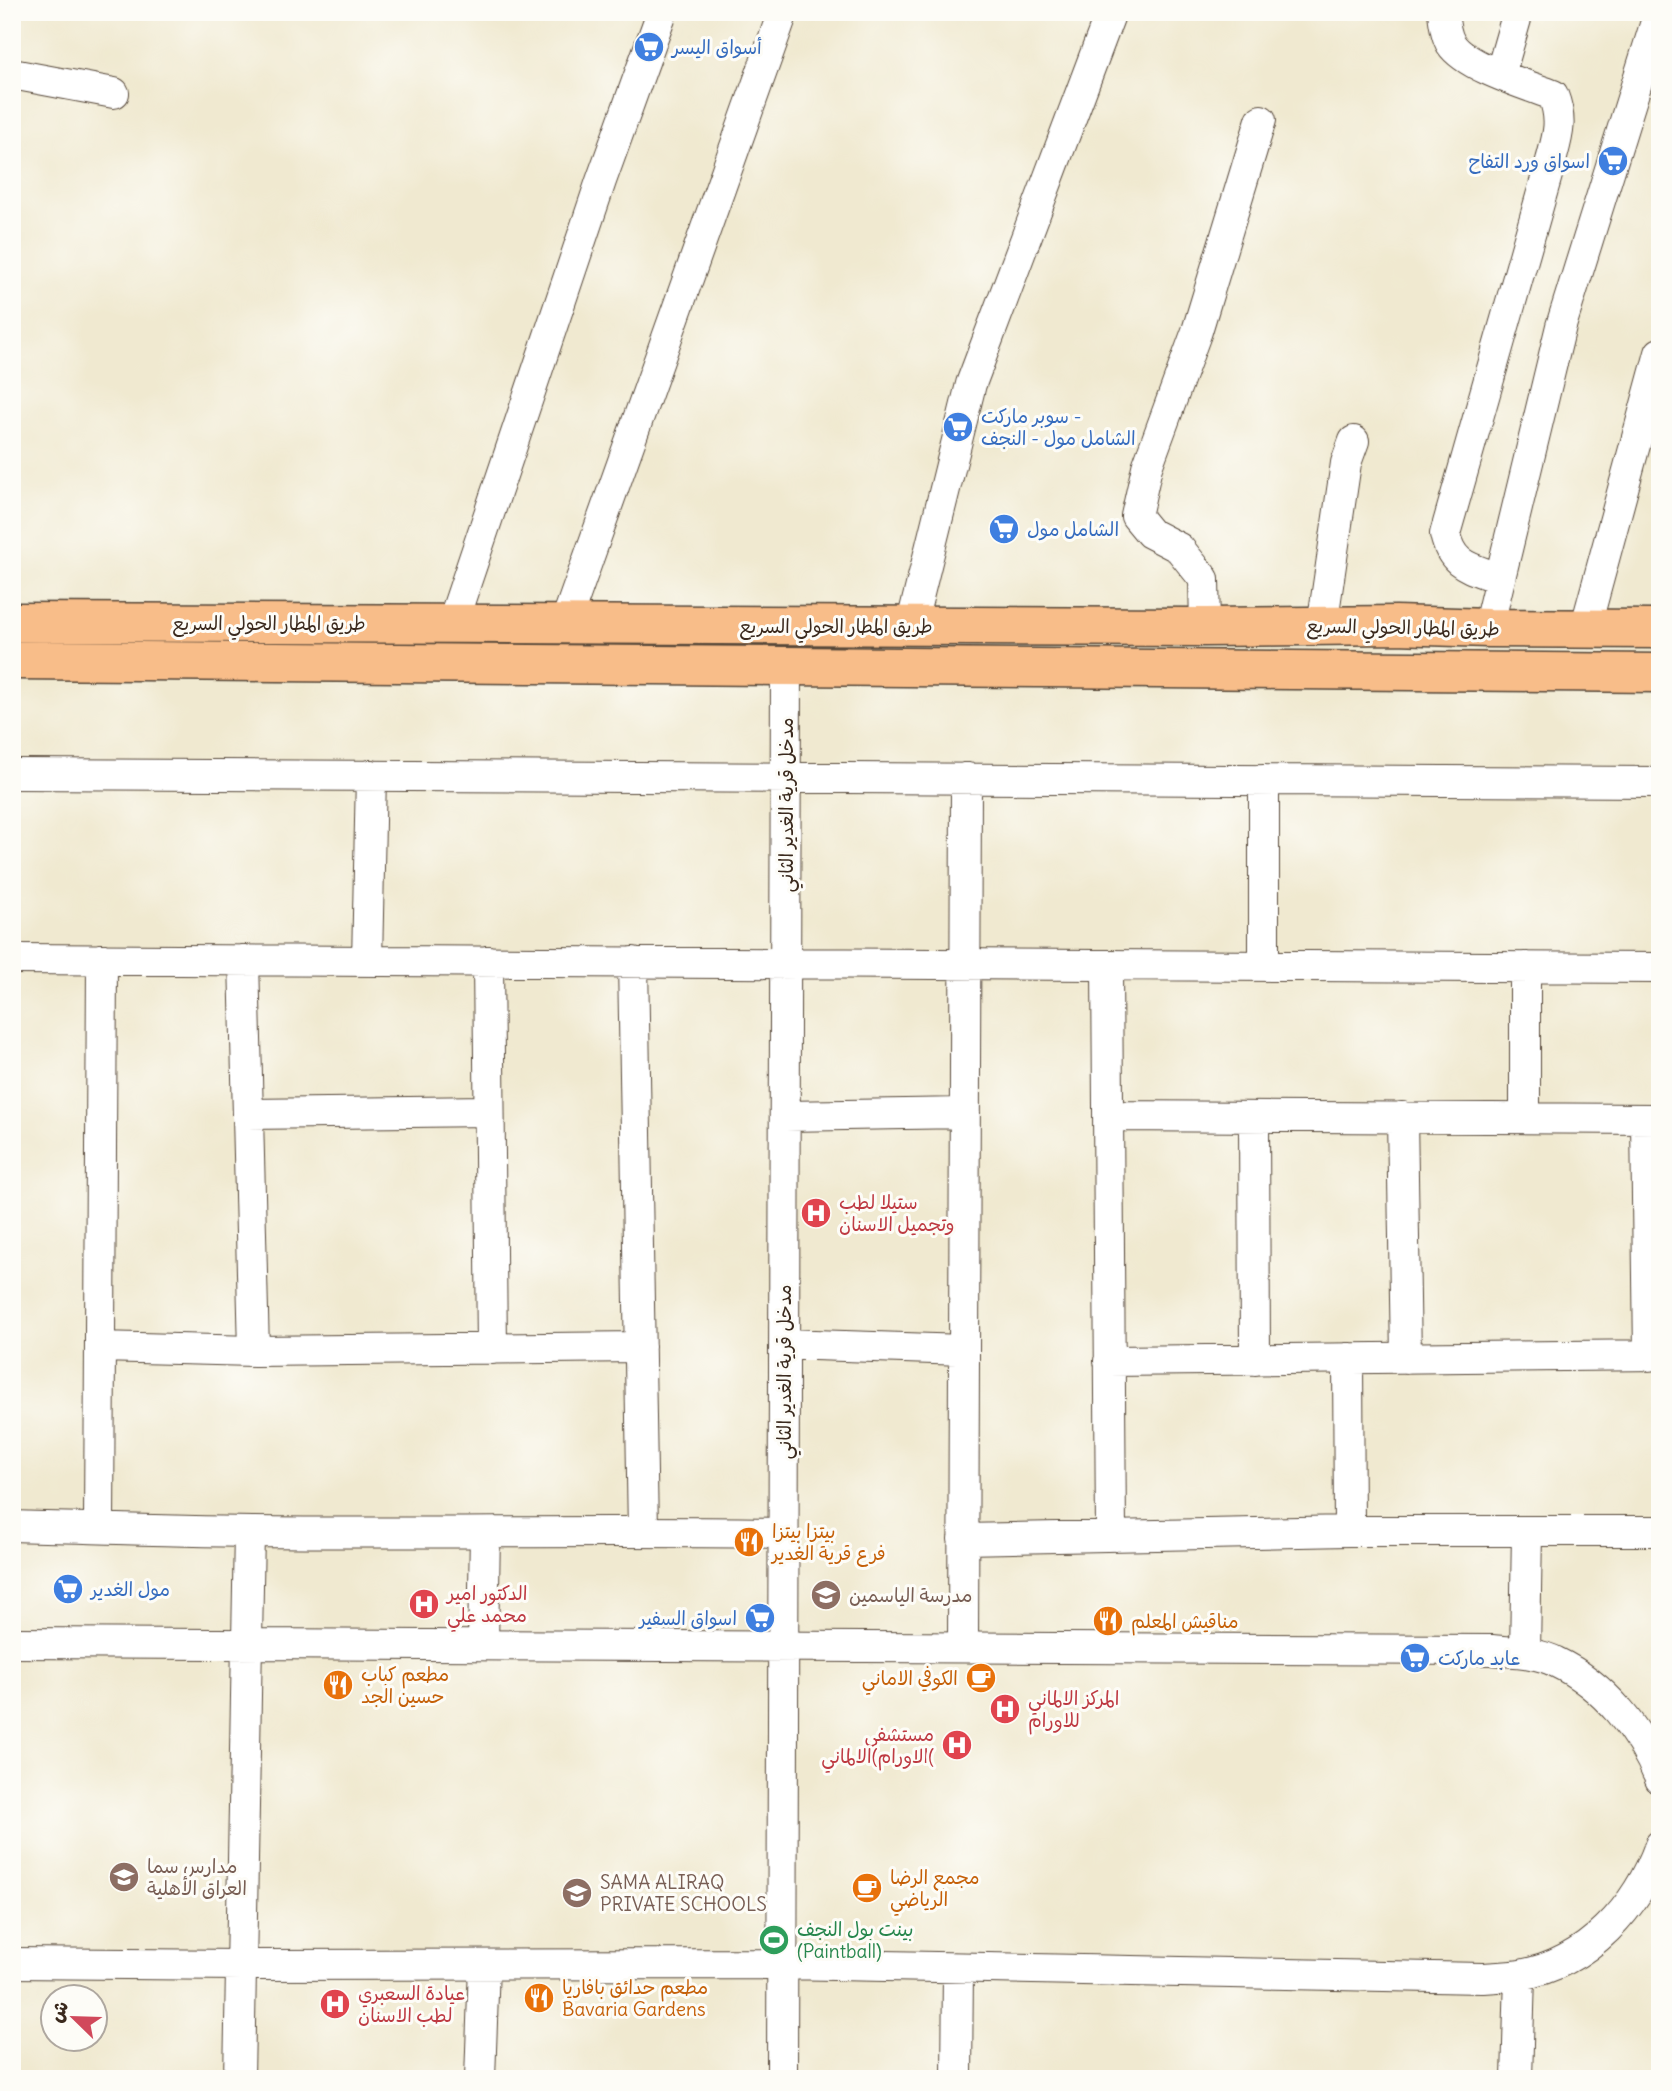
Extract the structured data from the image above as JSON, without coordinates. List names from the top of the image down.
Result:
{
  "streets": {
    "highway": ["طريق المطار الحولي السريع"],
    "street": ["مدخل قرية الغدير الثاني"]
  },
  "crossings": [
    ["طريق المطار الحولي السريع", "مدخل قرية الغدير الثاني"]
  ],
  "places": {
    "supermarket": [
      "أسواق اليسر",
      "اسواق ورد التفاح",
      "سوبر ماركت - الشامل مول - النجف",
      "الشامل مول",
      "مول الغدير",
      "اسواق السفير",
      "عابد ماركت"
    ],
    "hospital": [
      "ستيلا لطب وتجميل الاسنان",
      "الدكتور امير محمد علي",
      "المركز الالماني للاورام",
      "مستشفى الاورام)الالماني(",
      "عيادة السعبري لطب الاسنان"
    ],
    "restaurant": [
      "بيتزا بيتزا فرع قرية الغدير",
      "مناقيش المعلم",
      "مطعم كباب حسين الجد",
      "مطعم حدائق بافاريا Bavaria Gardens"
    ],
    "school or university": ["مدرسة الياسمين", "مدارس سما العراق الأهلية", "SAMA ALIRAQ PRIVATE SCHOOLS"],
    "cafe": ["الكوفي الاماني", "مجمع الرضا الرياضي"],
    "sports": ["بينت بول النجف (Paintball)"]
  },
  "north": "top left"
}
